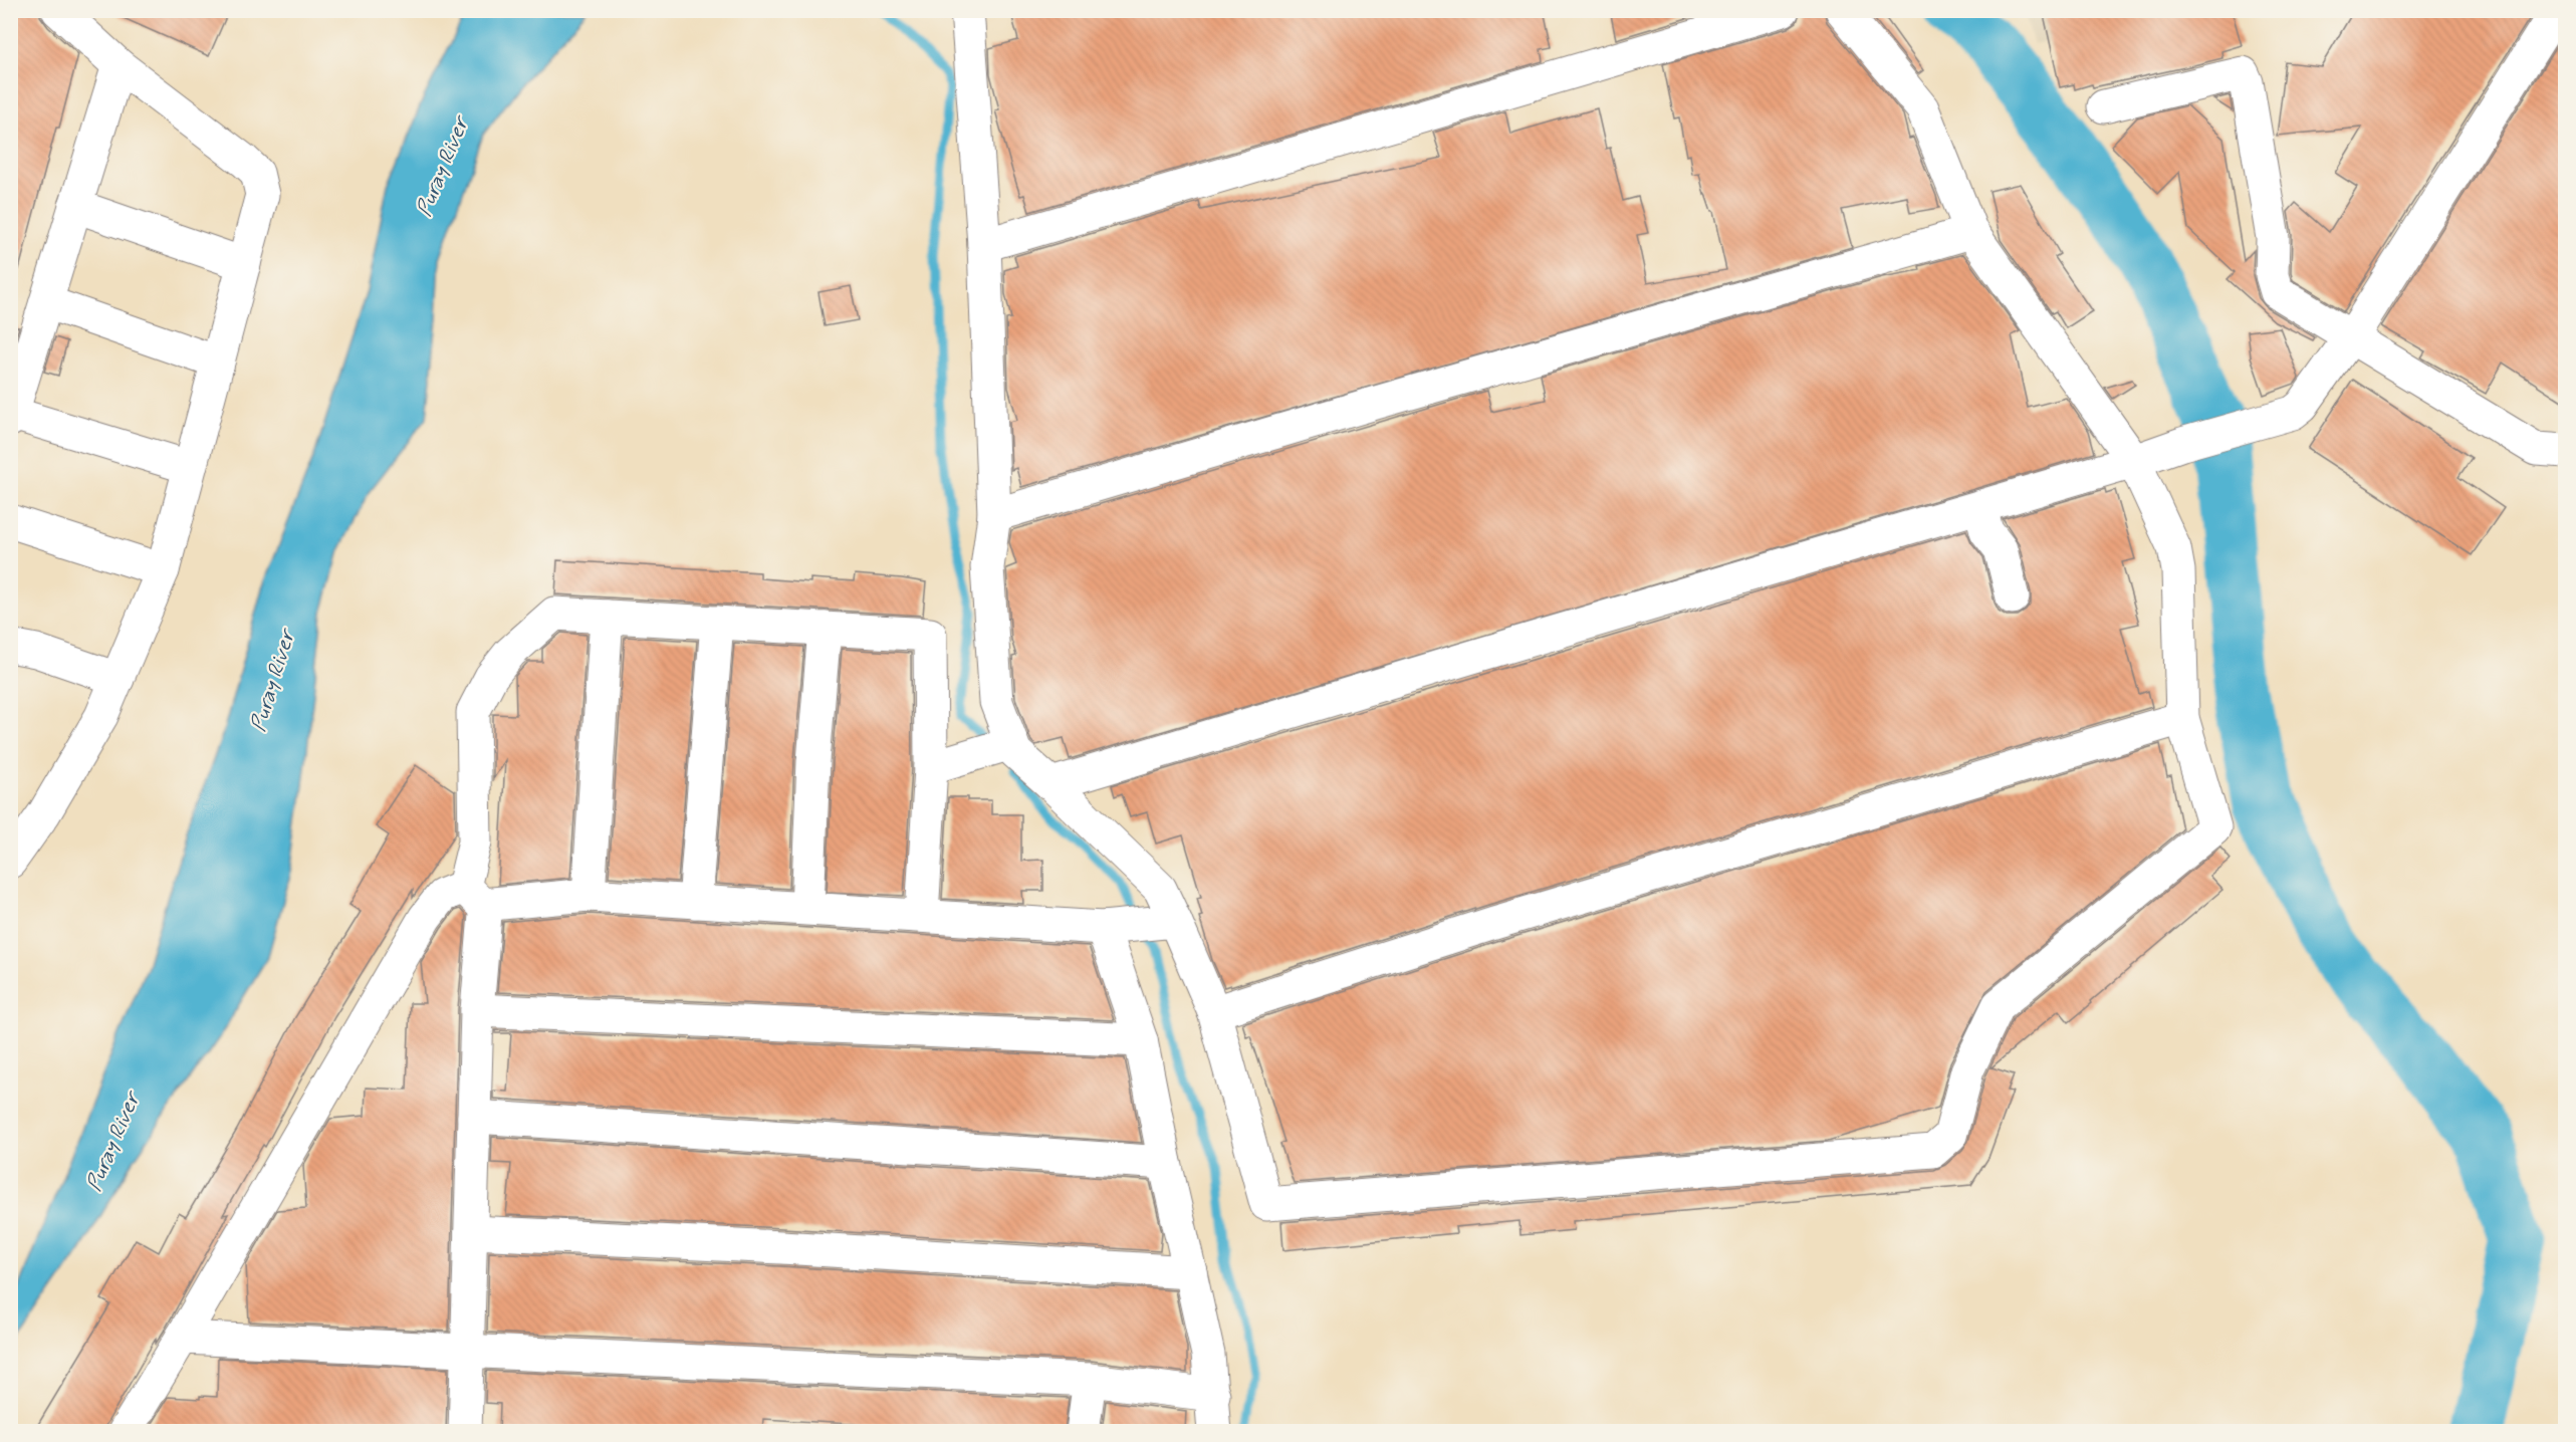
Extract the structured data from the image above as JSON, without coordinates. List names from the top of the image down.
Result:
{
  "water": ["Puray River"]
}
